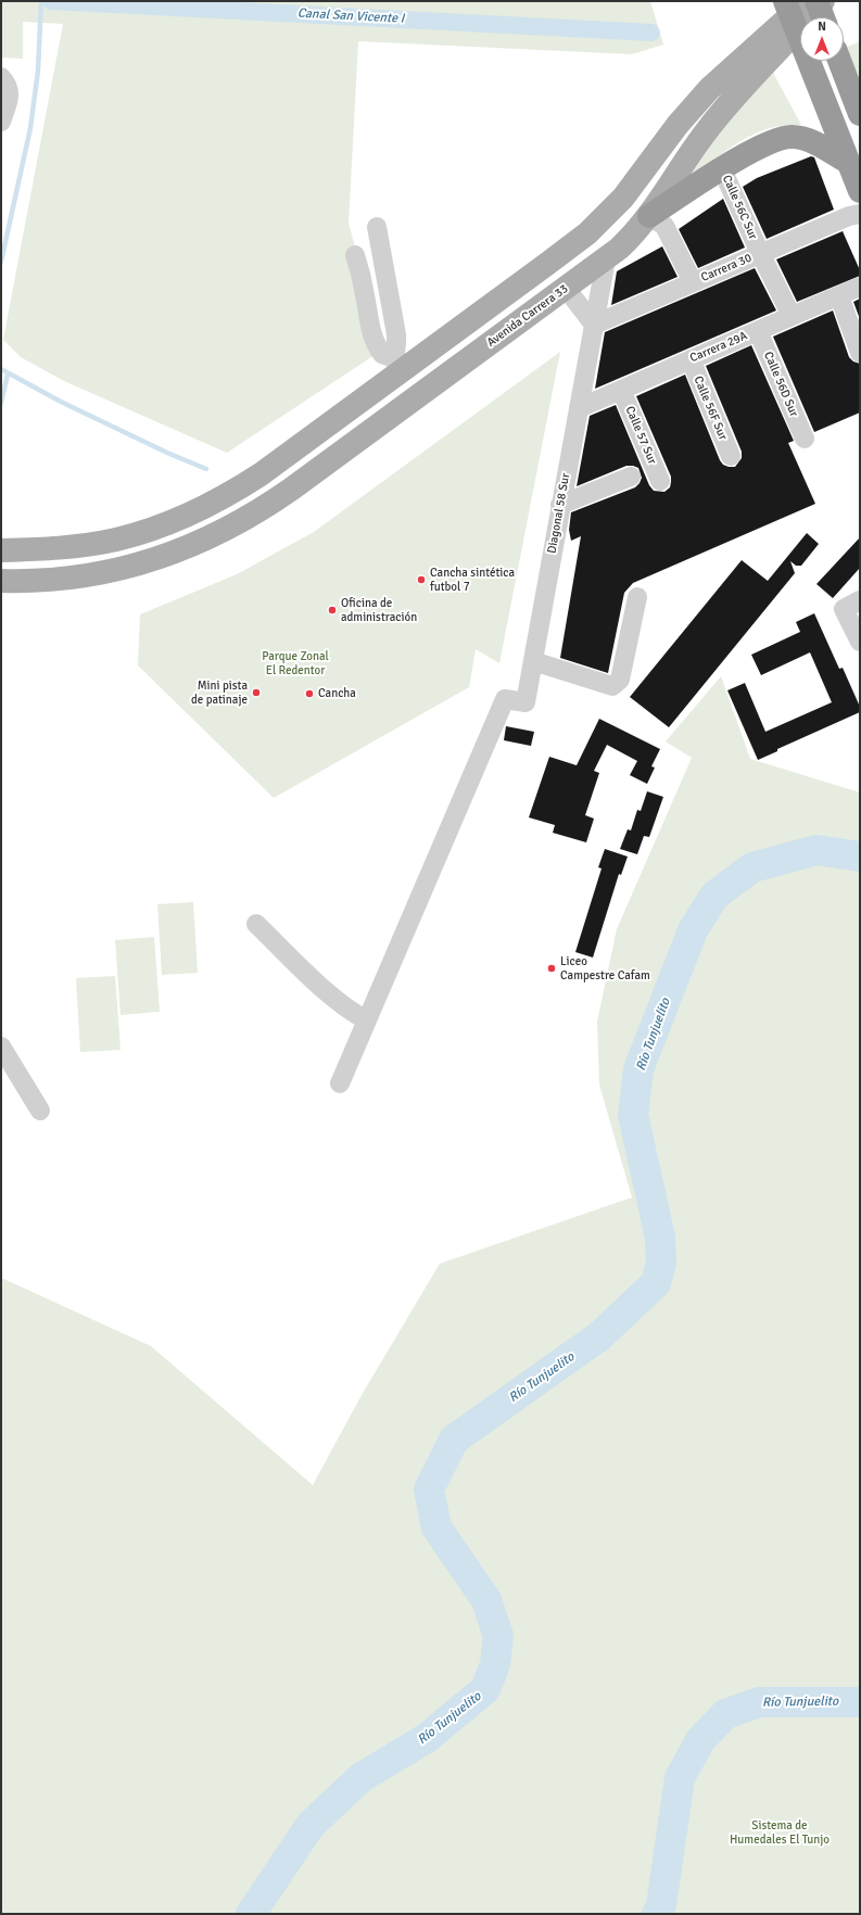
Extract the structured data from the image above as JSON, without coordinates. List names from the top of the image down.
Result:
{
  "streets": {
    "main road": ["Avenida Carrera 33"],
    "street": [
      "Calle 56C Sur",
      "Carrera 30",
      "Carrera 29A",
      "Calle 56D Sur",
      "Calle 56F Sur",
      "Calle 57 Sur",
      "Diagonal 58 Sur"
    ]
  },
  "crossings": [
    ["Calle 56C Sur", "Carrera 30"],
    ["Calle 56C Sur", "Carrera 29A"],
    ["Carrera 30", "Diagonal 58 Sur"],
    ["Avenida Carrera 33", "Diagonal 58 Sur"],
    ["Carrera 29A", "Calle 56D Sur"],
    ["Carrera 29A", "Calle 56F Sur"],
    ["Carrera 29A", "Calle 57 Sur"],
    ["Carrera 29A", "Diagonal 58 Sur"]
  ],
  "water": ["Canal San Vicente I", "Río Tunjuelito"],
  "parks": ["Parque Zonal El Redentor", "Sistema de Humedales El Tunjo"],
  "places": [
    "Cancha sintética futbol 7",
    "Oficina de administración",
    "Mini pista de patinaje",
    "Cancha",
    "Liceo Campestre Cafam"
  ],
  "north": "top"
}
